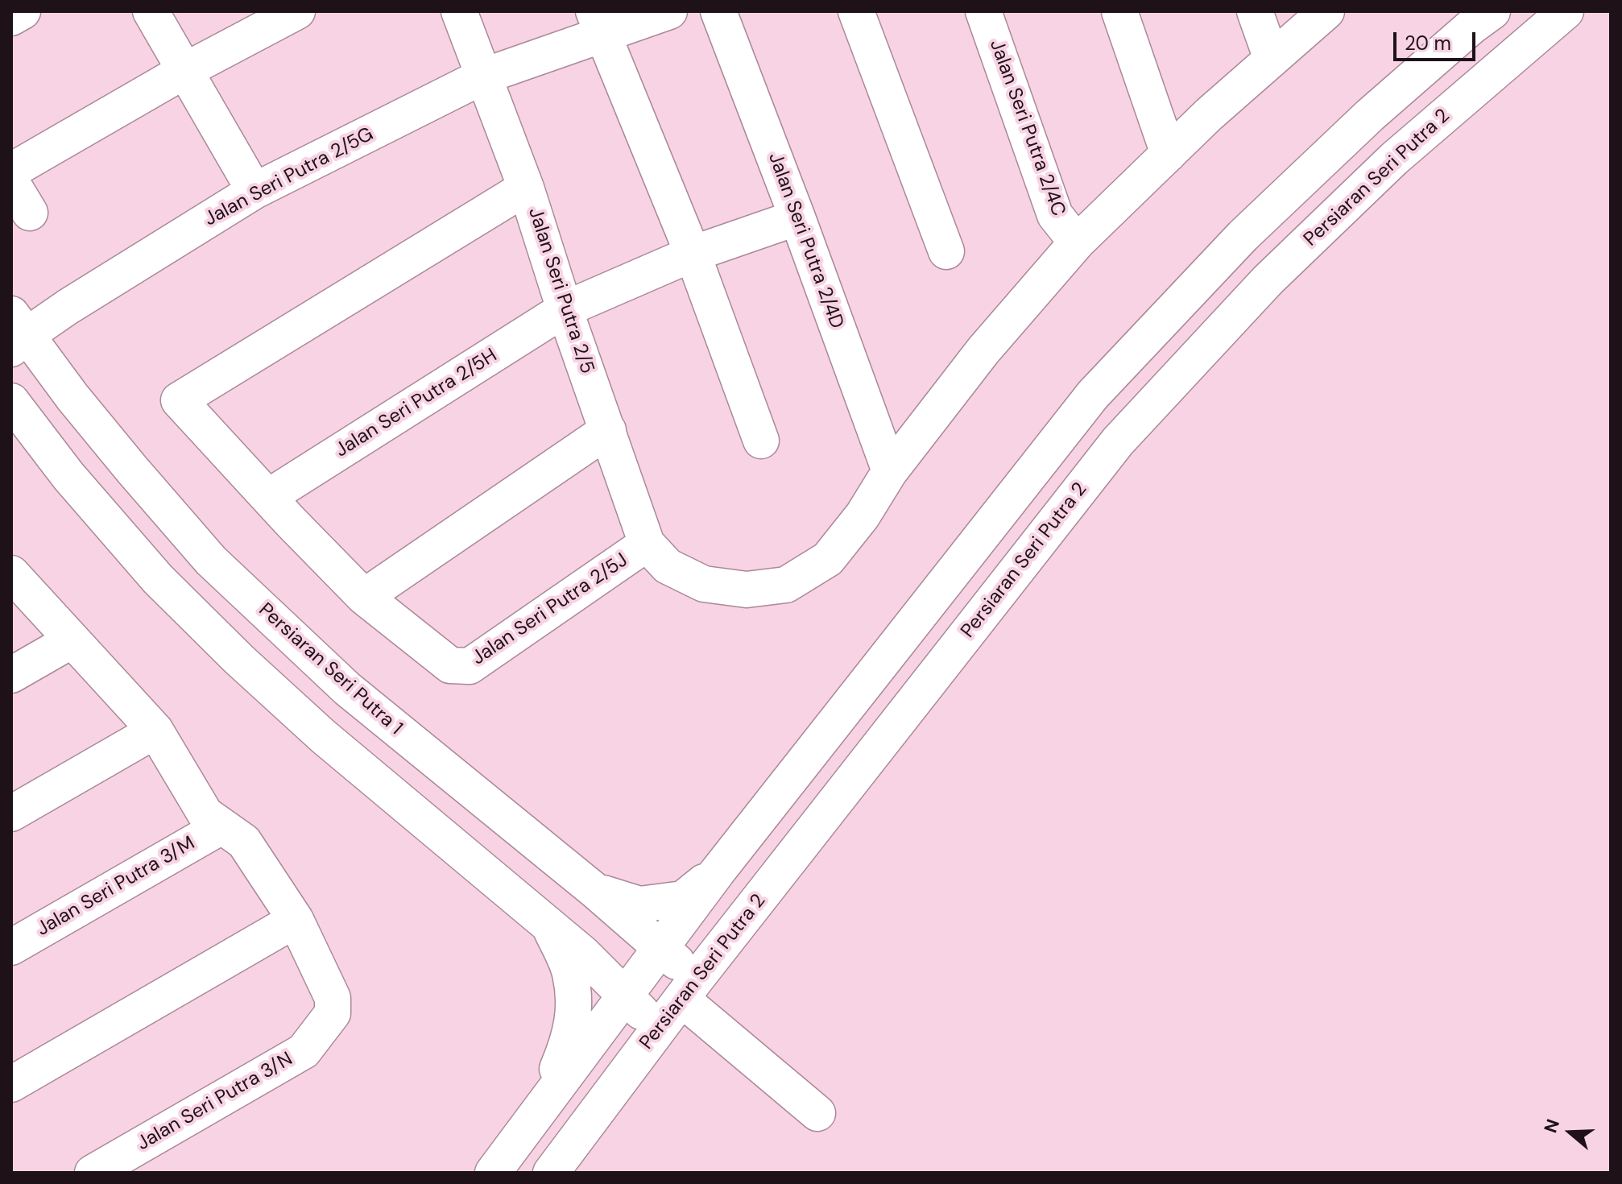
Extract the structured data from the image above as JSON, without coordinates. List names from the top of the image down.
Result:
{
  "streets": {
    "street": [
      "Jalan Seri Putra 2/4C",
      "Jalan Seri Putra 2/5G",
      "Persiaran Seri Putra 2",
      "Jalan Seri Putra 2/4D",
      "Jalan Seri Putra 2/5",
      "Jalan Seri Putra 2/5H",
      "Jalan Seri Putra 2/5J",
      "Persiaran Seri Putra 1",
      "Jalan Seri Putra 3/M",
      "Jalan Seri Putra 3/N"
    ]
  },
  "crossings": [
    ["Jalan Seri Putra 2/5G", "Jalan Seri Putra 2/5"],
    ["Jalan Seri Putra 2/5G", "Persiaran Seri Putra 1"],
    ["Persiaran Seri Putra 2", "Persiaran Seri Putra 1"],
    ["Jalan Seri Putra 2/4D", "Jalan Seri Putra 2/5H"],
    ["Jalan Seri Putra 2/5", "Jalan Seri Putra 2/5H"],
    ["Jalan Seri Putra 2/5", "Jalan Seri Putra 2/5J"]
  ],
  "scale_bar": "20 m",
  "north": "left"
}
